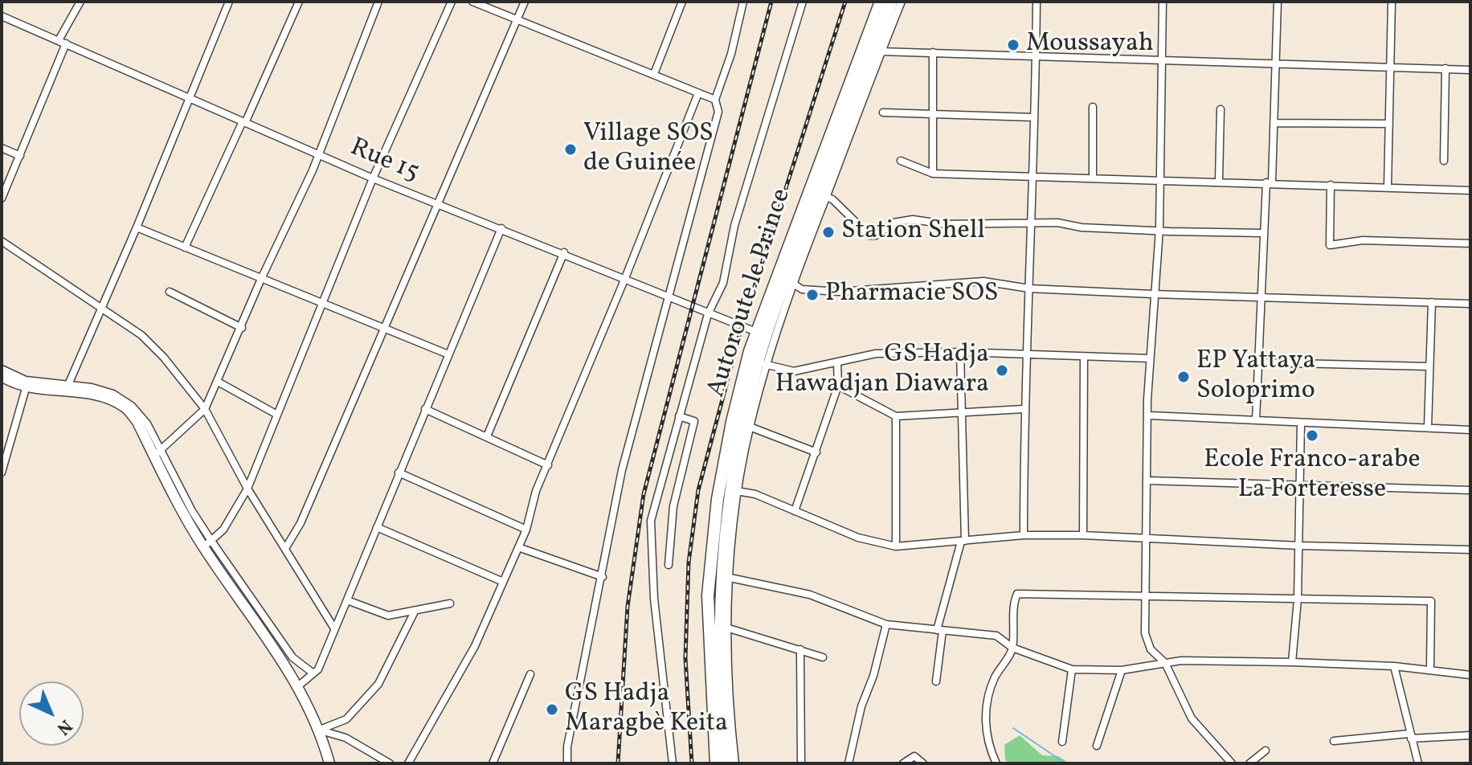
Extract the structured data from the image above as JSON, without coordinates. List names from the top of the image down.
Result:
{
  "streets": {
    "main road": ["Autoroute le Prince"],
    "street": ["Rue 15"]
  },
  "crossings": [
    ["Rue 15", "Autoroute le Prince"]
  ],
  "places": [
    "Moussayah",
    "Village SOS de Guinée",
    "Station Shell",
    "Pharmacie SOS",
    "GS Hadja Hawadjan Diawara",
    "EP Yattaya Soloprimo",
    "Ecole Franco-arabe La Forteresse",
    "GS Hadja Maragbè Keita"
  ],
  "north": "bottom right"
}
